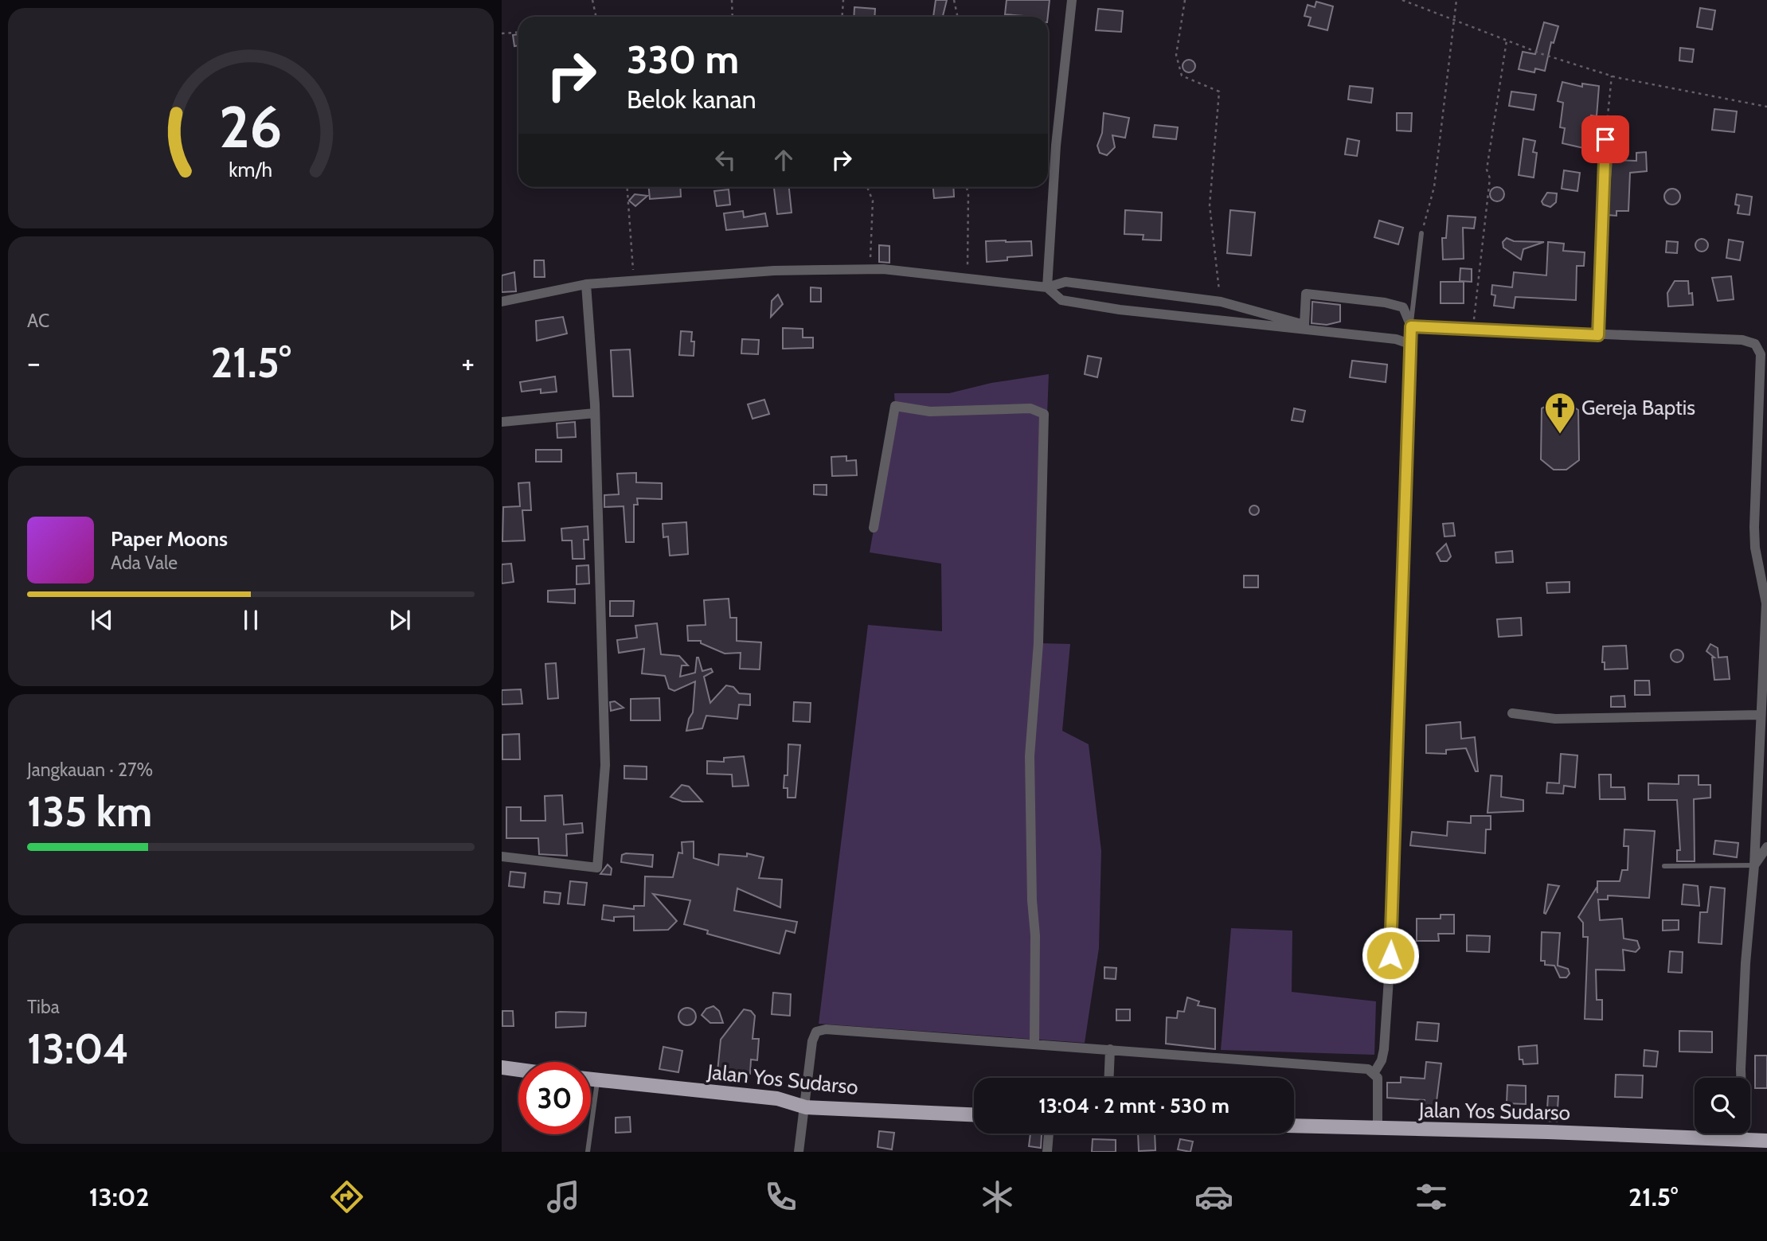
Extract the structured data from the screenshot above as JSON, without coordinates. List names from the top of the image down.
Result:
{
  "streets": {
    "main road": ["Jalan Yos Sudarso"]
  },
  "places": {
    "church": ["Gereja Baptis"]
  },
  "page": {
    "turn": ["330 m", "Belok kanan"],
    "tile": [
      "AC",
      ["Jangkauan · 27%", "135 km"],
      ["Tiba", "13:04"]
    ],
    "heat": ["−", "21.5°", "+"],
    "song": ["Paper Moons", "Ada Vale"],
    "limit": "30",
    "trip": "13:04 · 2 mnt · 530 m",
    "tabs": ["13:02", "21.5°"],
    "gauge": ["26", "km/h"]
  }
}
